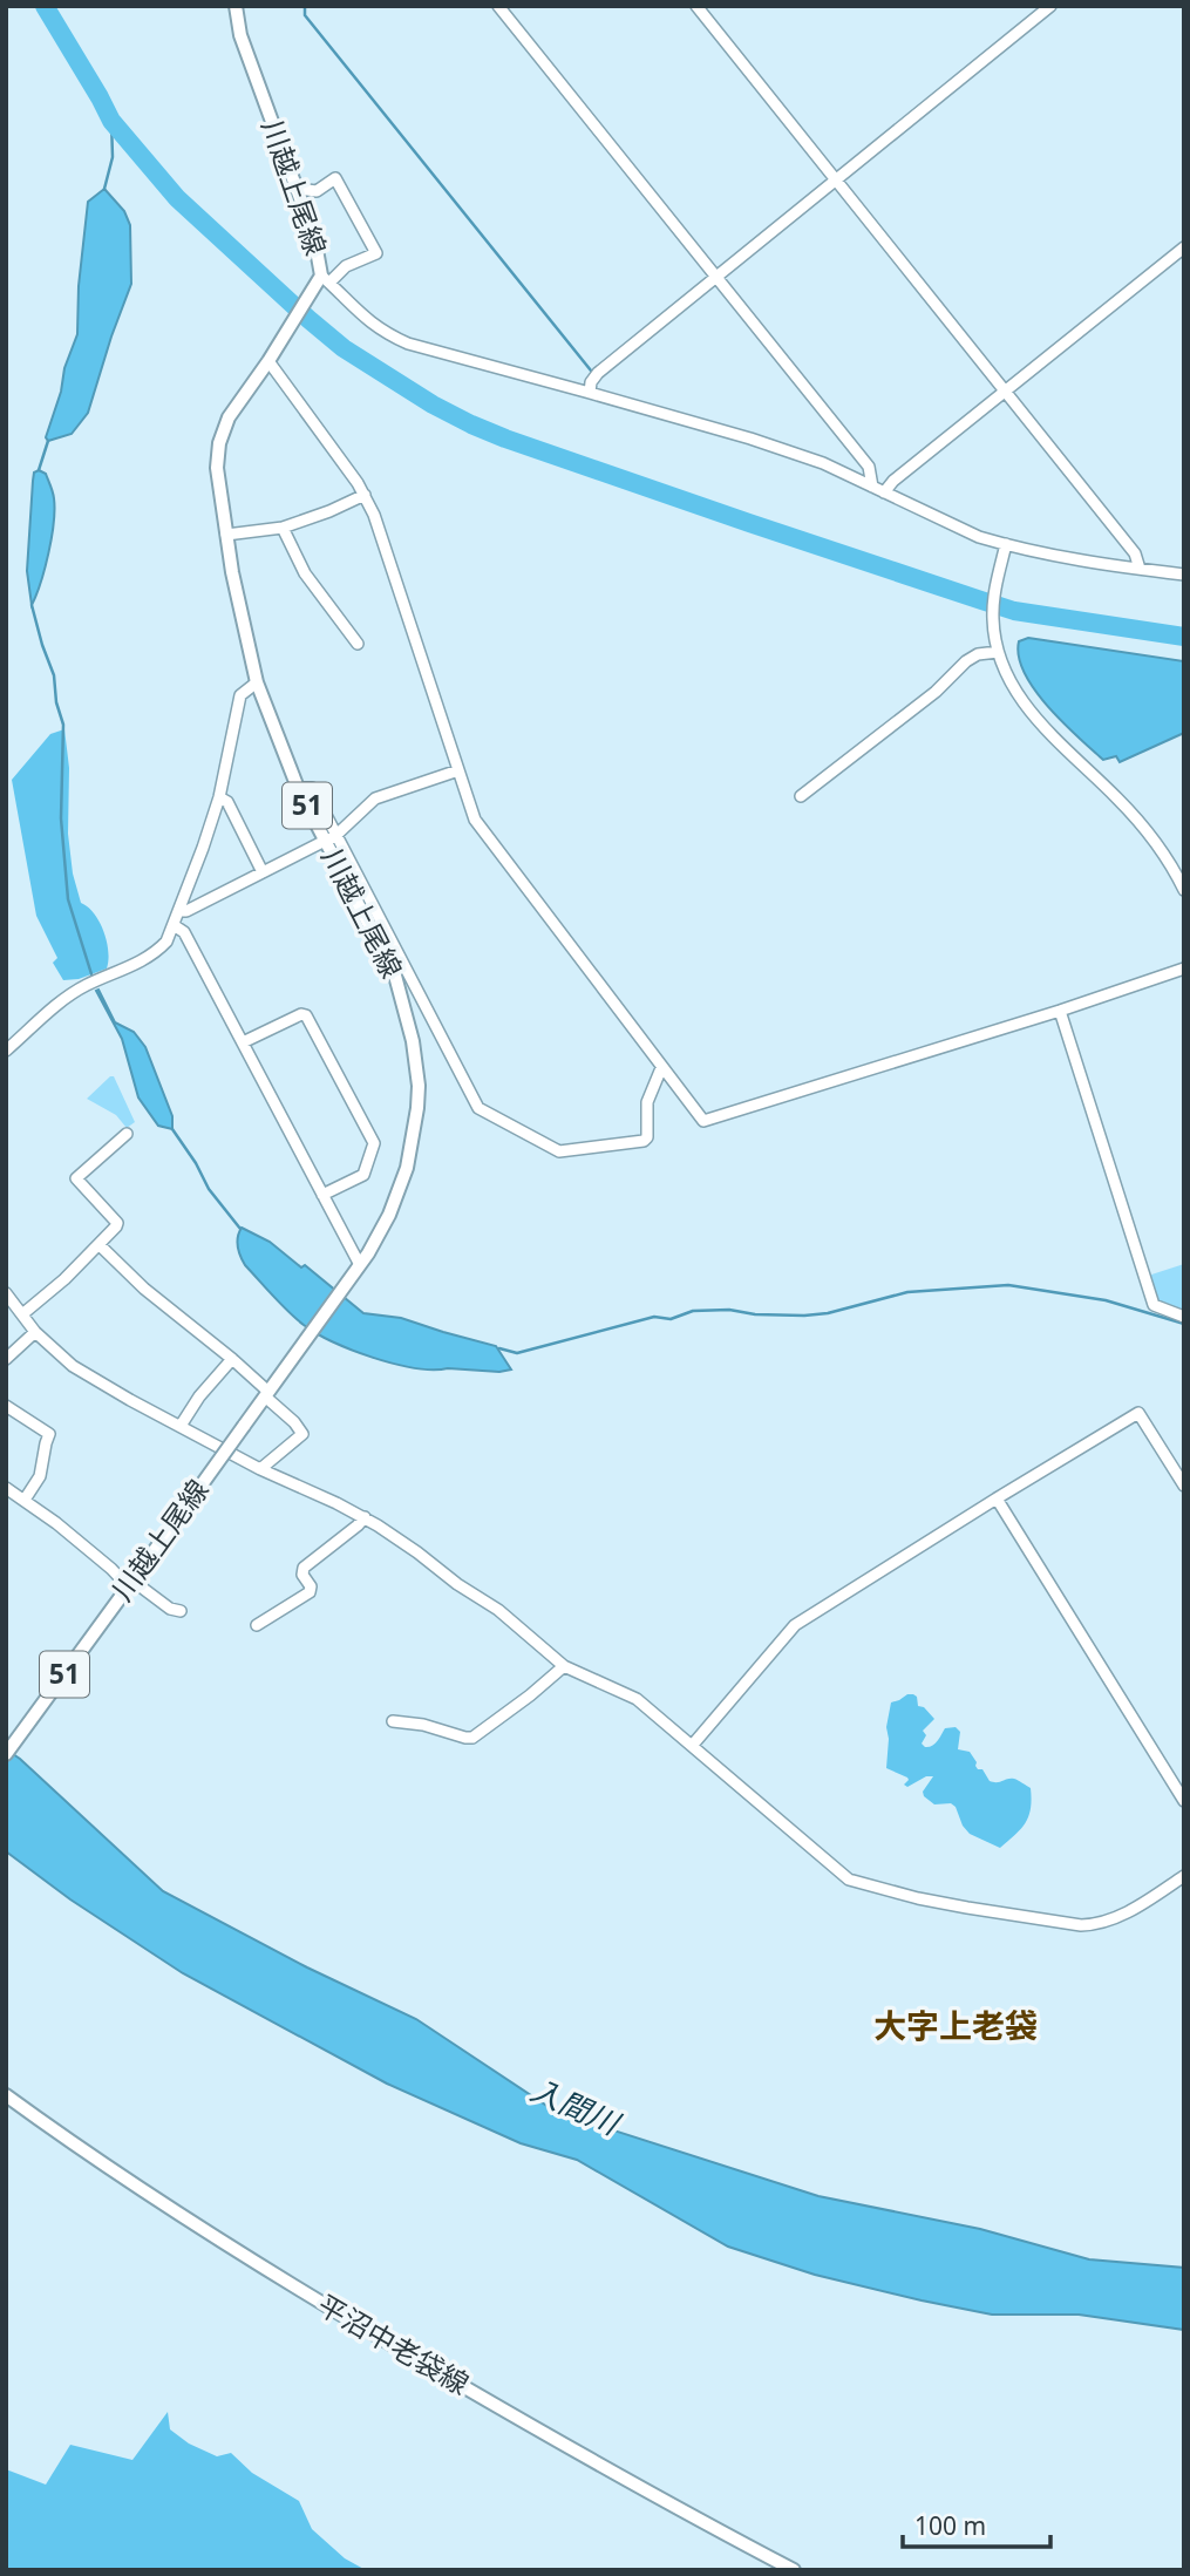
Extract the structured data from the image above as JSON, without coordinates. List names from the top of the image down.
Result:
{
  "streets": {
    "main road": ["川越上尾線", "51", "平沼中老袋線"]
  },
  "districts": ["大字上老袋"],
  "water": ["入間川"],
  "scale_bar": "100 m"
}
